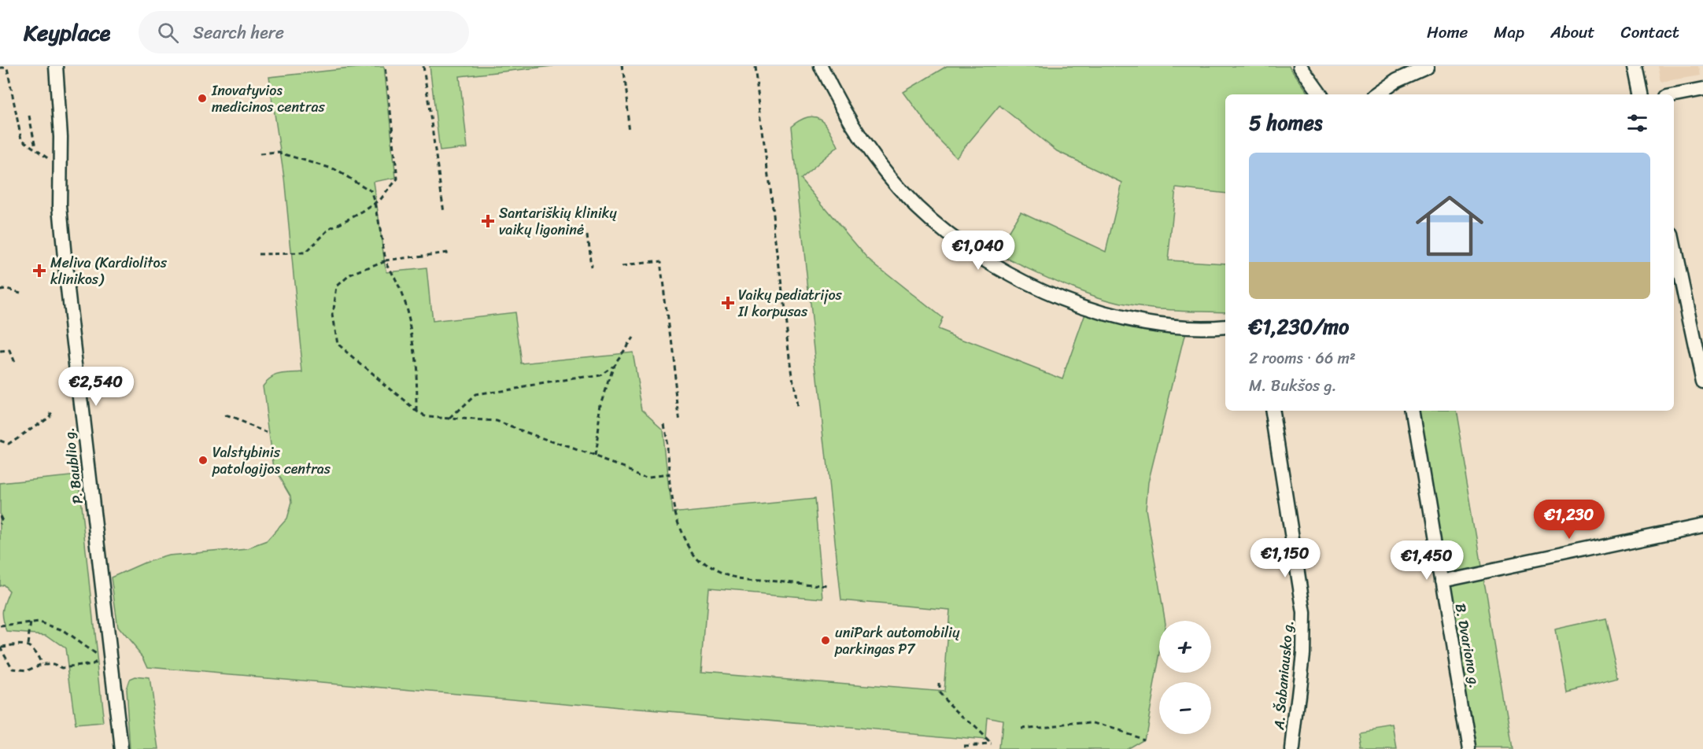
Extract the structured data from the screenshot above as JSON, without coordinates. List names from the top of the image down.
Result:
{
  "streets": {
    "street": ["P. Baublio g.", "B. Dvariono g.", "A. Šabaniausko g."]
  },
  "places": {
    "other": ["Inovatyvios medicinos centras", "Valstybinis patologijos centras", "uniPark automobilių parkingas P7"],
    "health": ["Santariškių klinikų vaikų ligoninė", "Meliva (Kardiolitos klinikos)", "Vaikų pediatrijos II korpusas"]
  },
  "page": {
    "header": "Keyplace",
    "search": "Search here",
    "nav": [
      "Home",
      "Map",
      "About",
      "Contact"
    ],
    "heading": "5 homes",
    "list": [
      {
        "name": "€1,230/mo",
        "note": "2 rooms · 66 m² · M. Bukšos g."
      }
    ],
    "price": [
      "€1,040",
      "€2,540",
      "€1,230",
      "€1,150",
      "€1,450"
    ],
    "map_buttons": ["+", "−"]
  }
}
